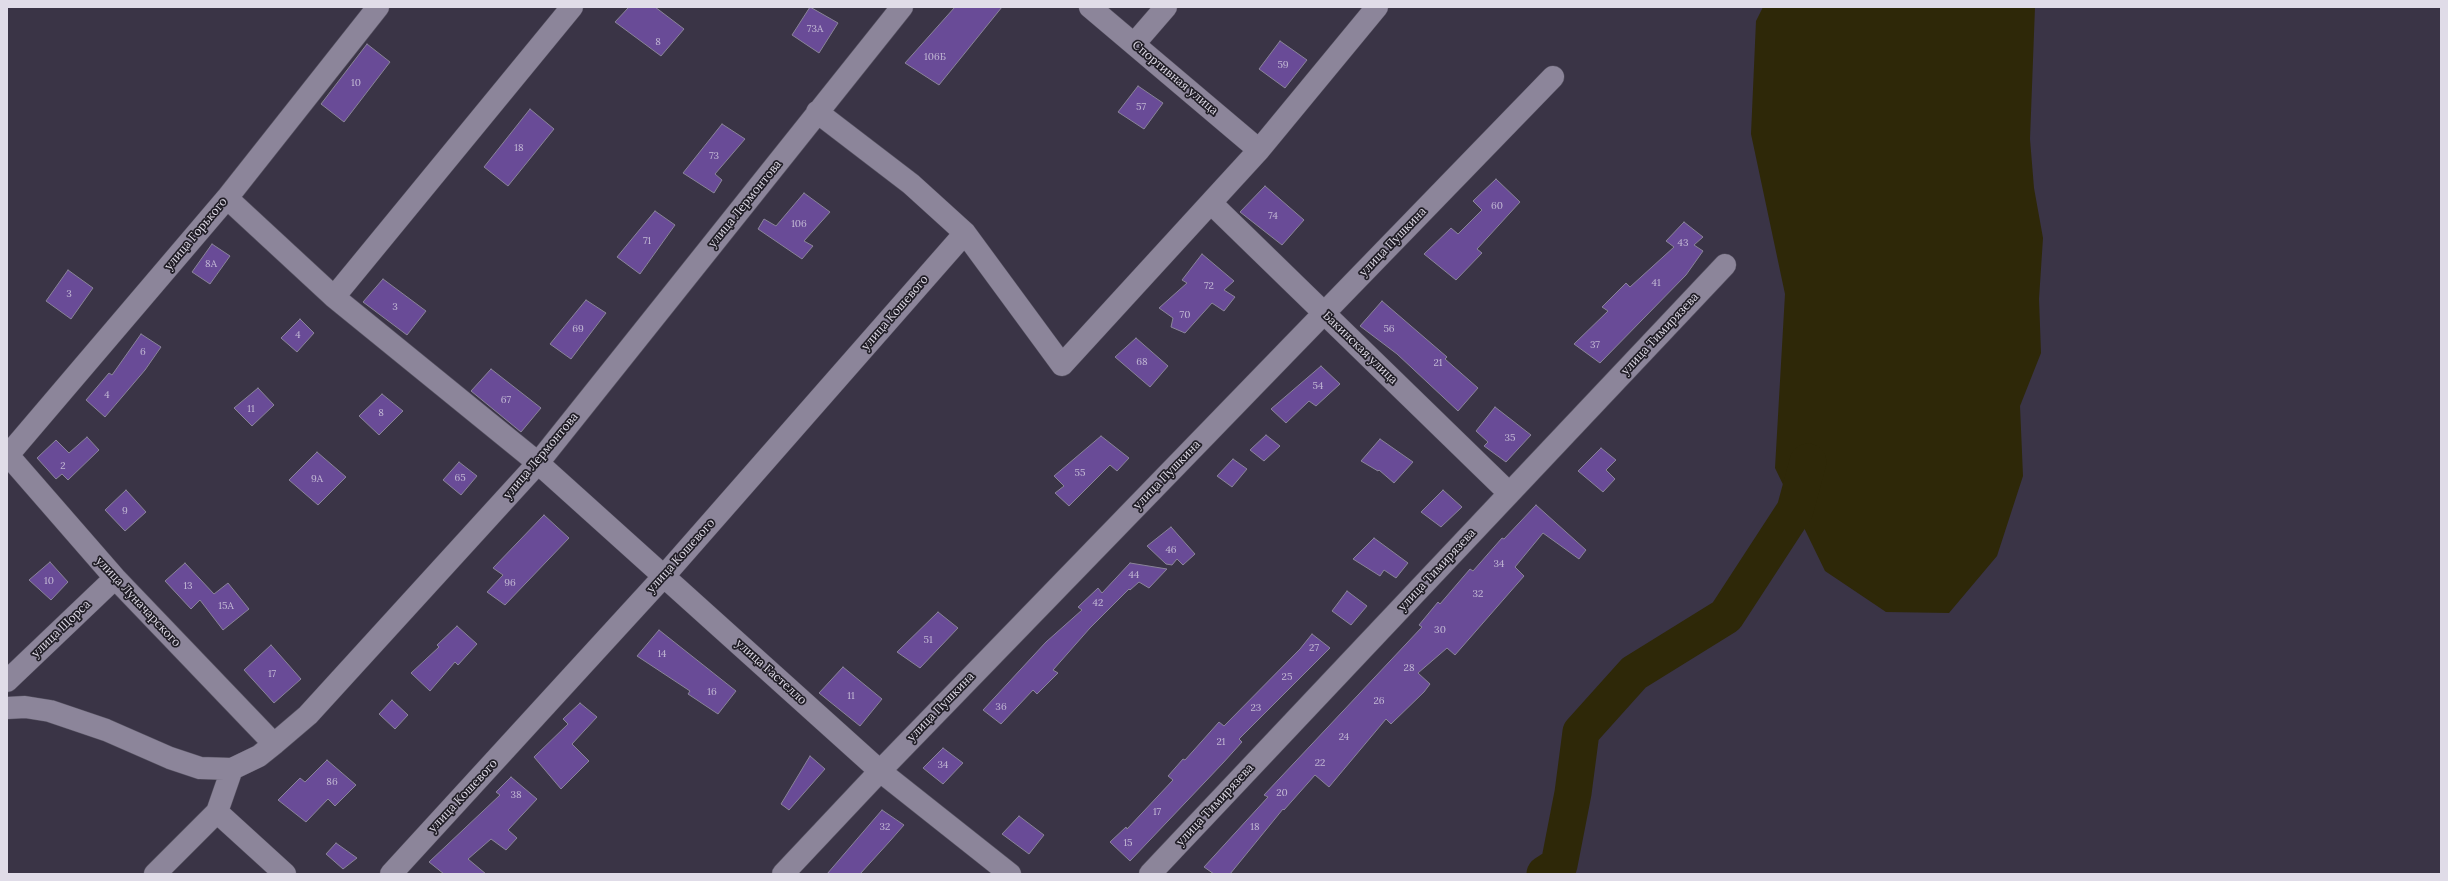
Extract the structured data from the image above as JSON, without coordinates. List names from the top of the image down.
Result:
{
  "streets": {
    "street": [
      "Спортивная улица",
      "улица Лермонтова",
      "улица Горького",
      "улица Пушкина",
      "улица Кошевого",
      "улица Тимирязева",
      "Бакинская улица",
      "улица Луначарского",
      "улица Щорса",
      "улица Гастелло"
    ]
  },
  "crossings": [
    ["улица Лермонтова", "улица Луначарского"],
    ["улица Лермонтова", "улица Гастелло"],
    ["улица Горького", "улица Луначарского"],
    ["улица Горького", "улица Гастелло"],
    ["улица Пушкина", "Бакинская улица"],
    ["улица Пушкина", "улица Гастелло"],
    ["улица Кошевого", "улица Гастелло"],
    ["улица Тимирязева", "Бакинская улица"],
    ["улица Луначарского", "улица Щорса"]
  ],
  "house_numbers": [
    "73А",
    "8",
    "106Б",
    "59",
    "10",
    "57",
    "18",
    "73",
    "60",
    "74",
    "106",
    "71",
    "43",
    "8А",
    "41",
    "72",
    "3",
    "3",
    "70",
    "69",
    "56",
    "4",
    "37",
    "6",
    "68",
    "21",
    "54",
    "4",
    "67",
    "11",
    "8",
    "35",
    "2",
    "55",
    "65",
    "9А",
    "9",
    "46",
    "34",
    "44",
    "10",
    "96",
    "13",
    "32",
    "42",
    "15А",
    "30",
    "51",
    "27",
    "14",
    "28",
    "17",
    "25",
    "16",
    "11",
    "26",
    "36",
    "23",
    "24",
    "21",
    "22",
    "34",
    "86",
    "20",
    "38",
    "17",
    "32",
    "18",
    "15"
  ]
}
